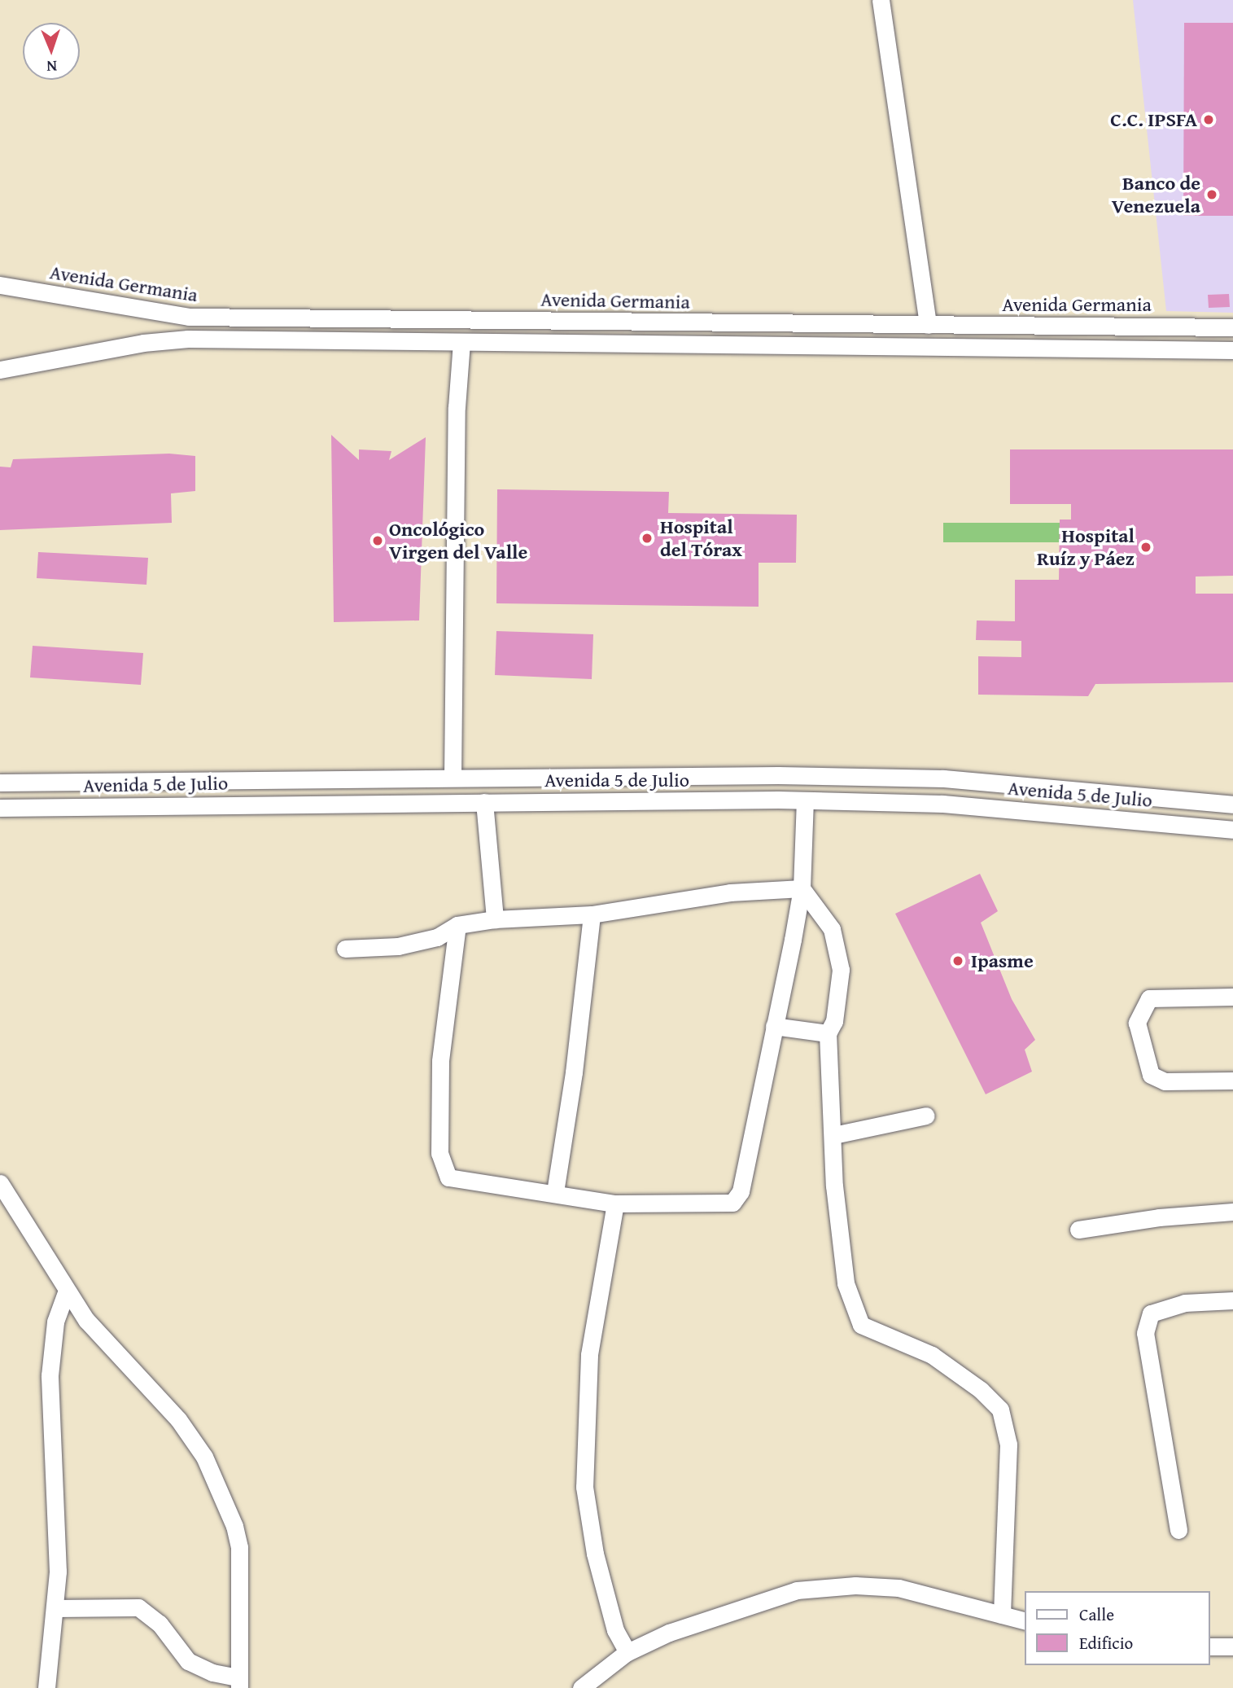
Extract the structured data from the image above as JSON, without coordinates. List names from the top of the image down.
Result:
{
  "streets": {
    "street": ["Avenida Germania", "Avenida 5 de Julio"]
  },
  "places": [
    "C.C. IPSFA",
    "Banco de Venezuela",
    "Hospital del Tórax",
    "Oncológico Virgen del Valle",
    "Hospital Ruíz y Páez",
    "Ipasme"
  ],
  "legend": ["Calle", "Edificio"],
  "north": "bottom"
}
